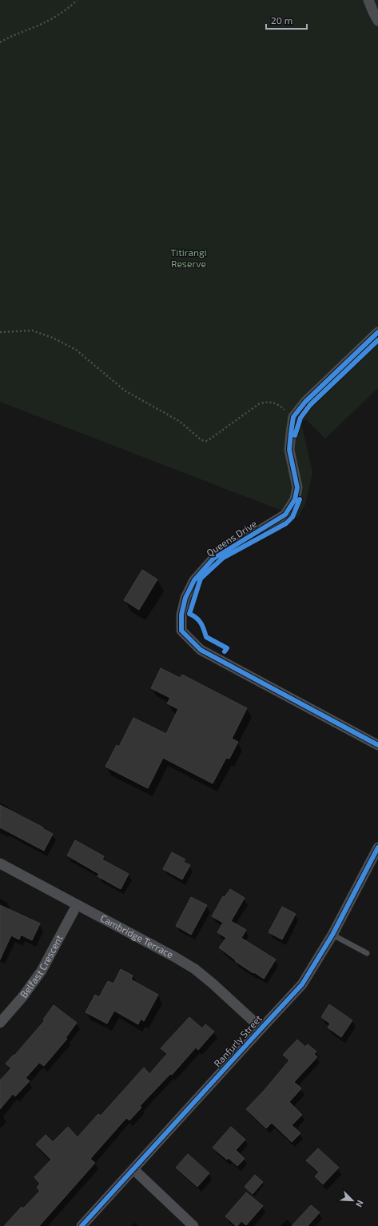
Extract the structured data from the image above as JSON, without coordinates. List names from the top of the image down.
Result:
{
  "streets": {
    "street": [
      "Queens Drive",
      "Cambridge Terrace",
      "Belfast Crescent",
      "Ranfurly Street"
    ]
  },
  "crossings": [
    ["Cambridge Terrace", "Belfast Crescent"],
    ["Cambridge Terrace", "Ranfurly Street"]
  ],
  "parks": ["Titirangi Reserve"],
  "scale_bar": "20 m",
  "north": "bottom right"
}
